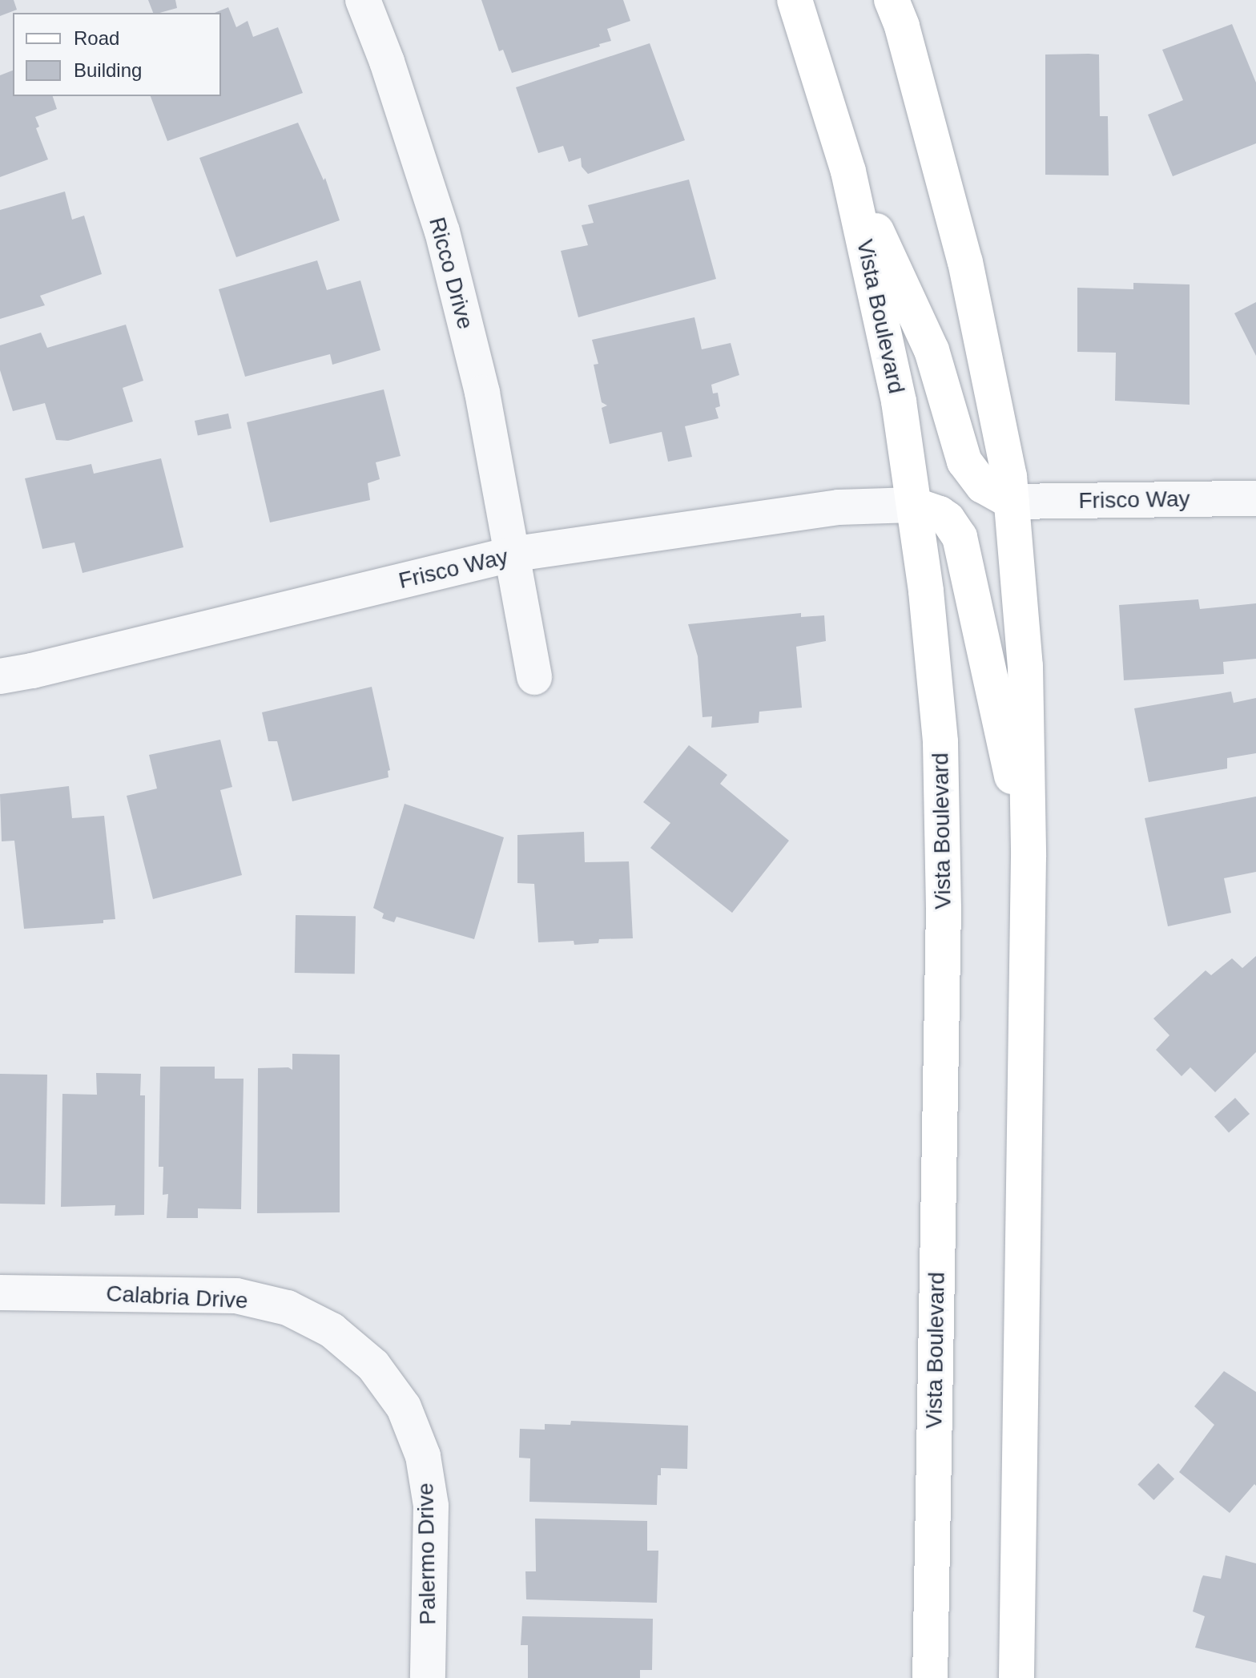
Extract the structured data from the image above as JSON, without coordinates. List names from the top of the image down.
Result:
{
  "streets": {
    "main road": ["Vista Boulevard"],
    "street": [
      "Ricco Drive",
      "Frisco Way",
      "Calabria Drive",
      "Palermo Drive"
    ]
  },
  "crossings": [
    ["Ricco Drive", "Frisco Way"],
    ["Vista Boulevard", "Frisco Way"],
    ["Calabria Drive", "Palermo Drive"]
  ],
  "legend": ["Road", "Building"]
}
